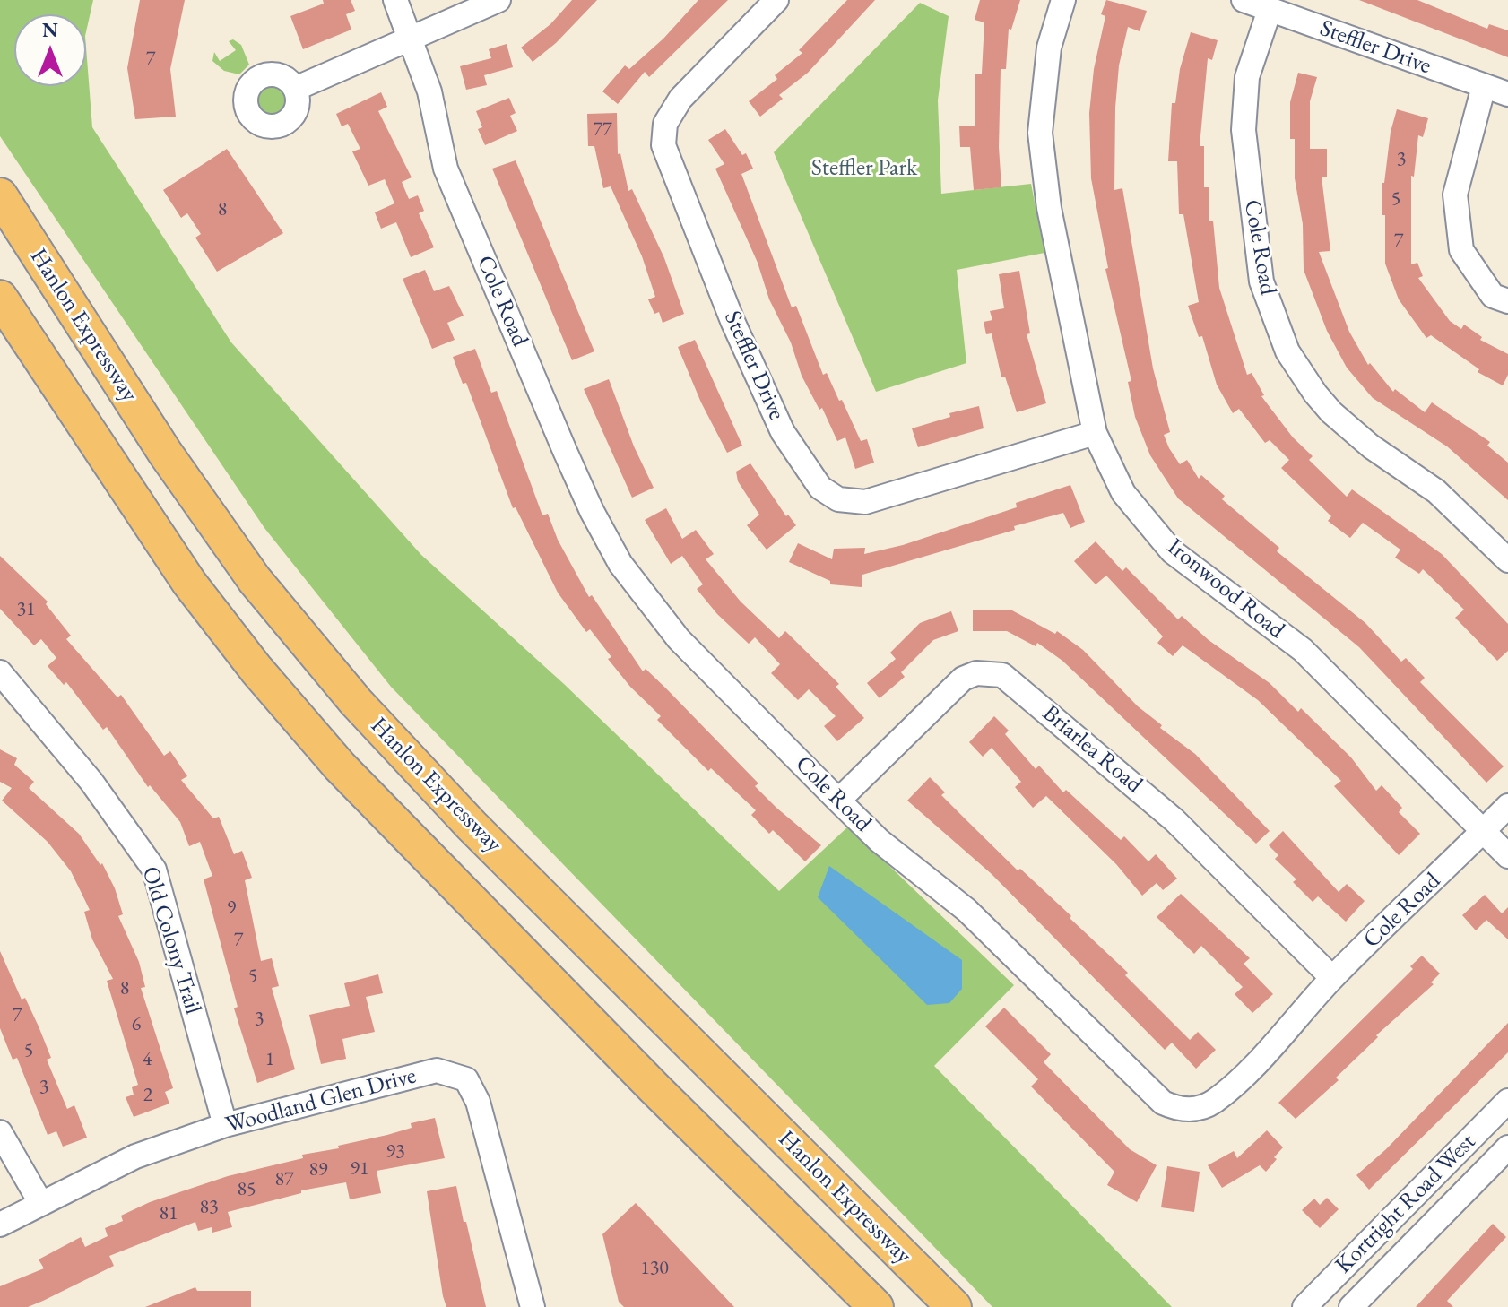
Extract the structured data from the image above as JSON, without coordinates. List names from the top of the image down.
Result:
{
  "streets": {
    "highway": ["Hanlon Expressway"],
    "street": [
      "Steffler Drive",
      "Cole Road",
      "Ironwood Road",
      "Briarlea Road",
      "Old Colony Trail",
      "Woodland Glen Drive",
      "Kortright Road West"
    ]
  },
  "crossings": [
    ["Steffler Drive", "Cole Road"],
    ["Steffler Drive", "Ironwood Road"],
    ["Cole Road", "Ironwood Road"],
    ["Cole Road", "Briarlea Road"],
    ["Old Colony Trail", "Woodland Glen Drive"]
  ],
  "parks": ["Steffler Park"],
  "house_numbers": [
    "7",
    "77",
    "3",
    "5",
    "8",
    "7",
    "31",
    "9",
    "7",
    "5",
    "8",
    "7",
    "3",
    "6",
    "5",
    "4",
    "1",
    "3",
    "2",
    "93",
    "91",
    "89",
    "87",
    "85",
    "83",
    "81",
    "130"
  ],
  "north": "top"
}
